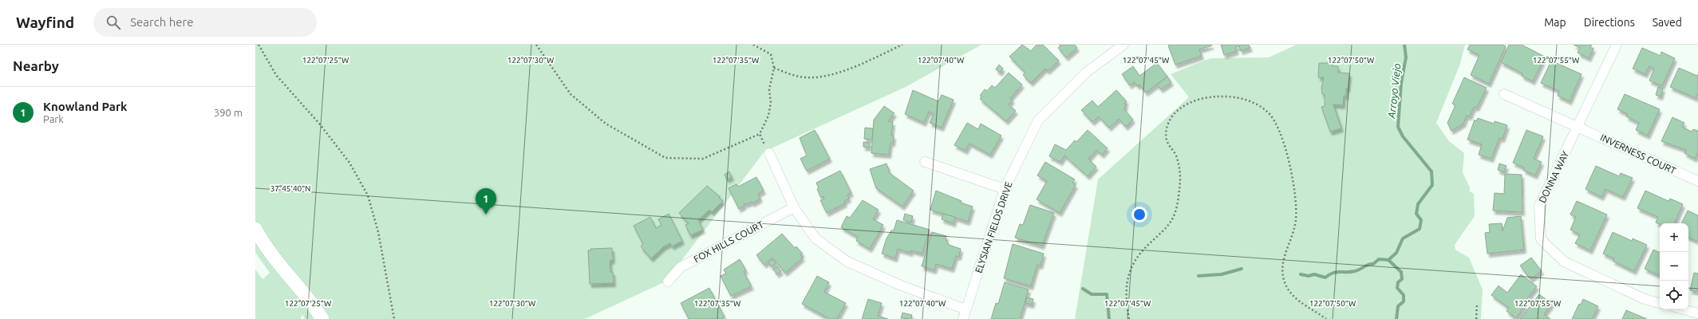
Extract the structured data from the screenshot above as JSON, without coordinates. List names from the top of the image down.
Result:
{
  "streets": {
    "street": [
      "INVERNESS COURT",
      "DONNA WAY",
      "ELYSIAN FIELDS DRIVE",
      "FOX HILLS COURT"
    ]
  },
  "crossings": [
    ["INVERNESS COURT", "DONNA WAY"]
  ],
  "water": ["Arroyo Viejo"],
  "page": {
    "header": "Wayfind",
    "search": "Search here",
    "nav": ["Map", "Directions", "Saved"],
    "heading": "Nearby",
    "list": [
      {
        "mark": "1",
        "name": "Knowland Park",
        "note": "Park",
        "value": "390 m"
      }
    ],
    "pins": "1",
    "map_buttons": ["+", "−"]
  },
  "coordinates": [
    "122°07'25\"W",
    "122°07'30\"W",
    "122°07'35\"W",
    "122°07'40\"W",
    "122°07'45\"W",
    "122°07'50\"W",
    "122°07'55\"W",
    "37°45'40\"N"
  ]
}
